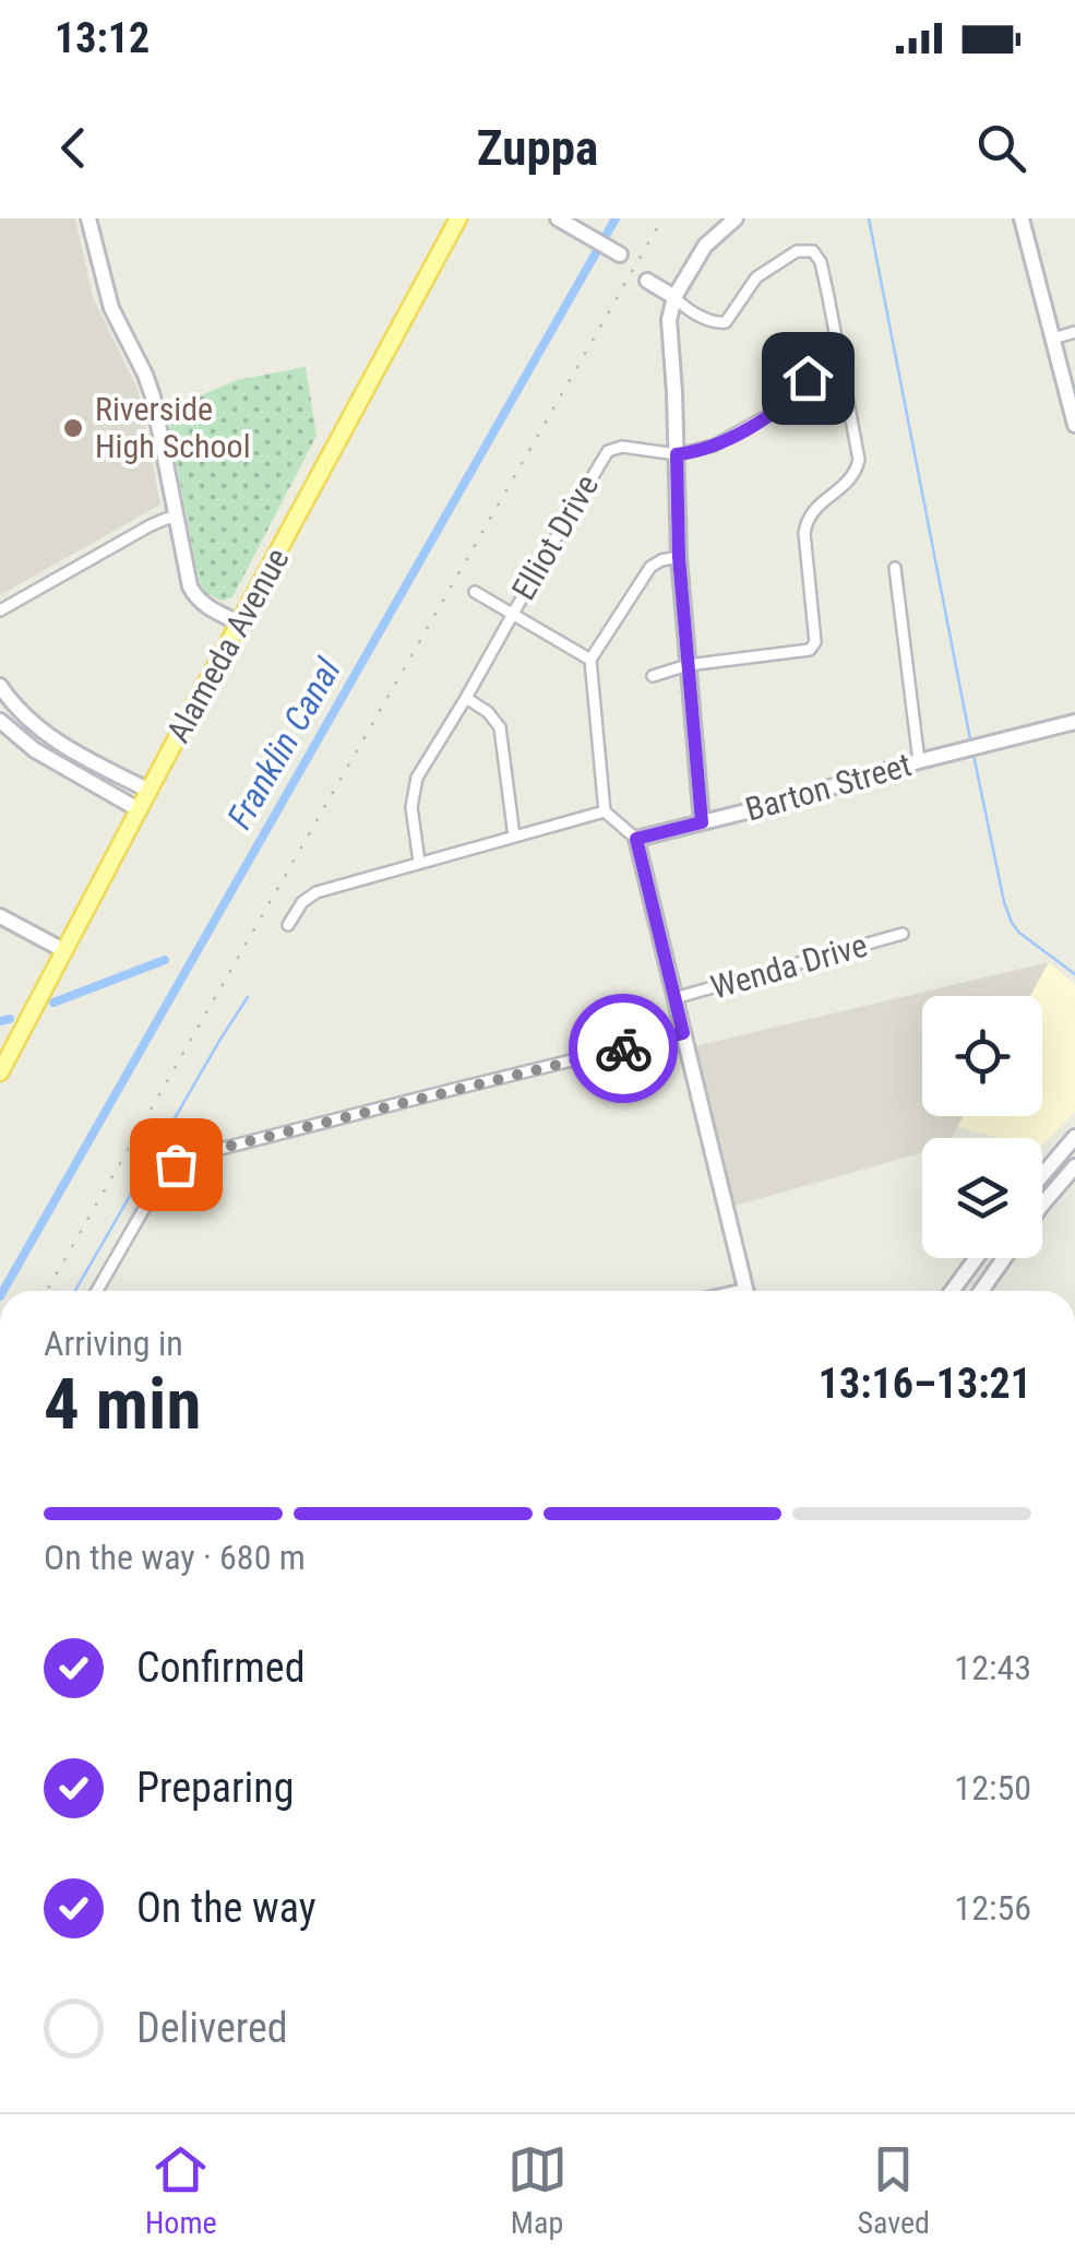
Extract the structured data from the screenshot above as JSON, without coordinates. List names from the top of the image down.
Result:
{
  "streets": {
    "main road": ["Alameda Avenue"],
    "street": ["Elliot Drive", "Barton Street", "Wenda Drive"]
  },
  "water": ["Franklin Canal"],
  "places": ["Riverside High School"],
  "page": {
    "status": "13:12",
    "header": "Zuppa",
    "heading": ["4 min", "Arriving in", "13:16–13:21"],
    "bar": "On the way · 680 m",
    "list": [
      ["Confirmed", "12:43"],
      ["Preparing", "12:50"],
      ["On the way", "12:56"],
      "Delivered"
    ],
    "tabs": ["Home", "Map", "Saved"]
  }
}
